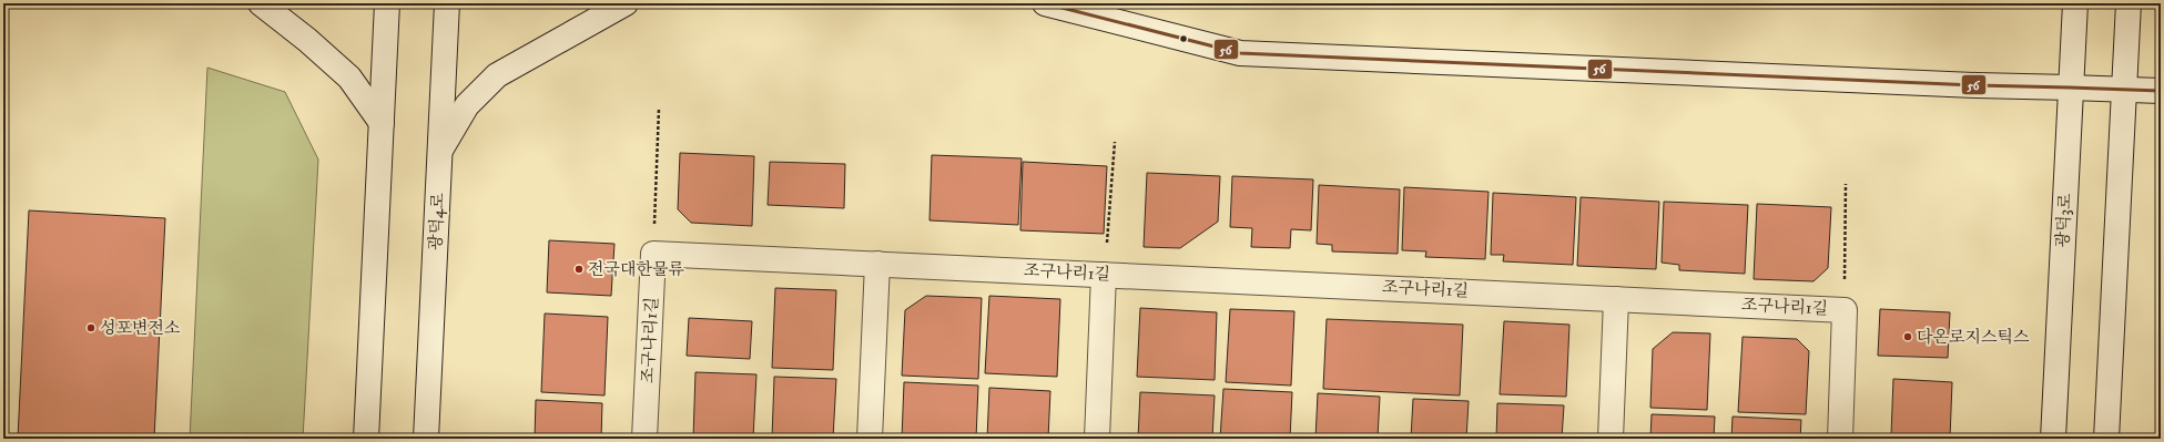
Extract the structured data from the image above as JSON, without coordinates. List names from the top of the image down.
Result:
{
  "streets": {
    "main road": ["광덕3로", "광덕4로", "조구나리1길"]
  },
  "places": ["전국대한물류", "성포변전소", "다온로지스틱스"],
  "lines": ["transit line 56"]
}
